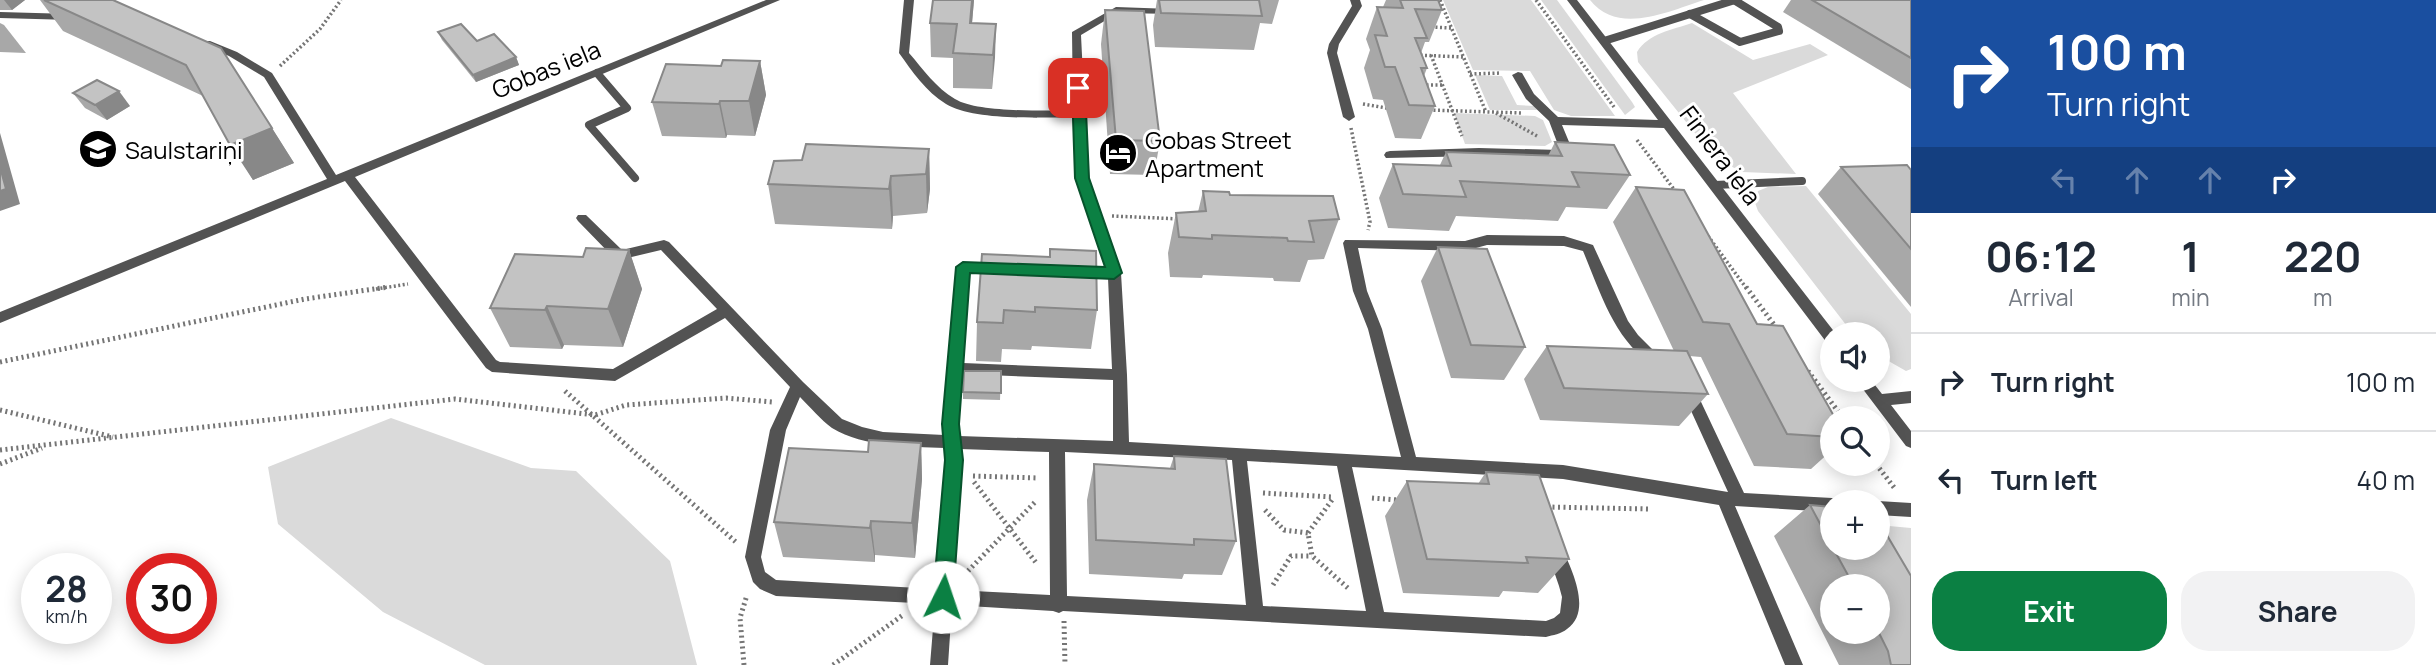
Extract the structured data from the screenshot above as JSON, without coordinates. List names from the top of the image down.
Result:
{
  "streets": {
    "street": ["Gobas iela", "Finiera iela"]
  },
  "places": {
    "school or university": ["Saulstariņi"],
    "hotel": ["Gobas Street Apartment"]
  },
  "page": {
    "turn": ["100 m", "Turn right"],
    "eta": [
      "06:12",
      "Arrival",
      "1",
      "min",
      "220",
      "m"
    ],
    "map_buttons": ["+", "−"],
    "list": [
      {
        "name": "Turn right",
        "value": "100 m"
      },
      {
        "name": "Turn left",
        "value": "40 m"
      }
    ],
    "speed": "28 km/h",
    "limit": "30",
    "buttons": ["Exit", "Share"]
  }
}
